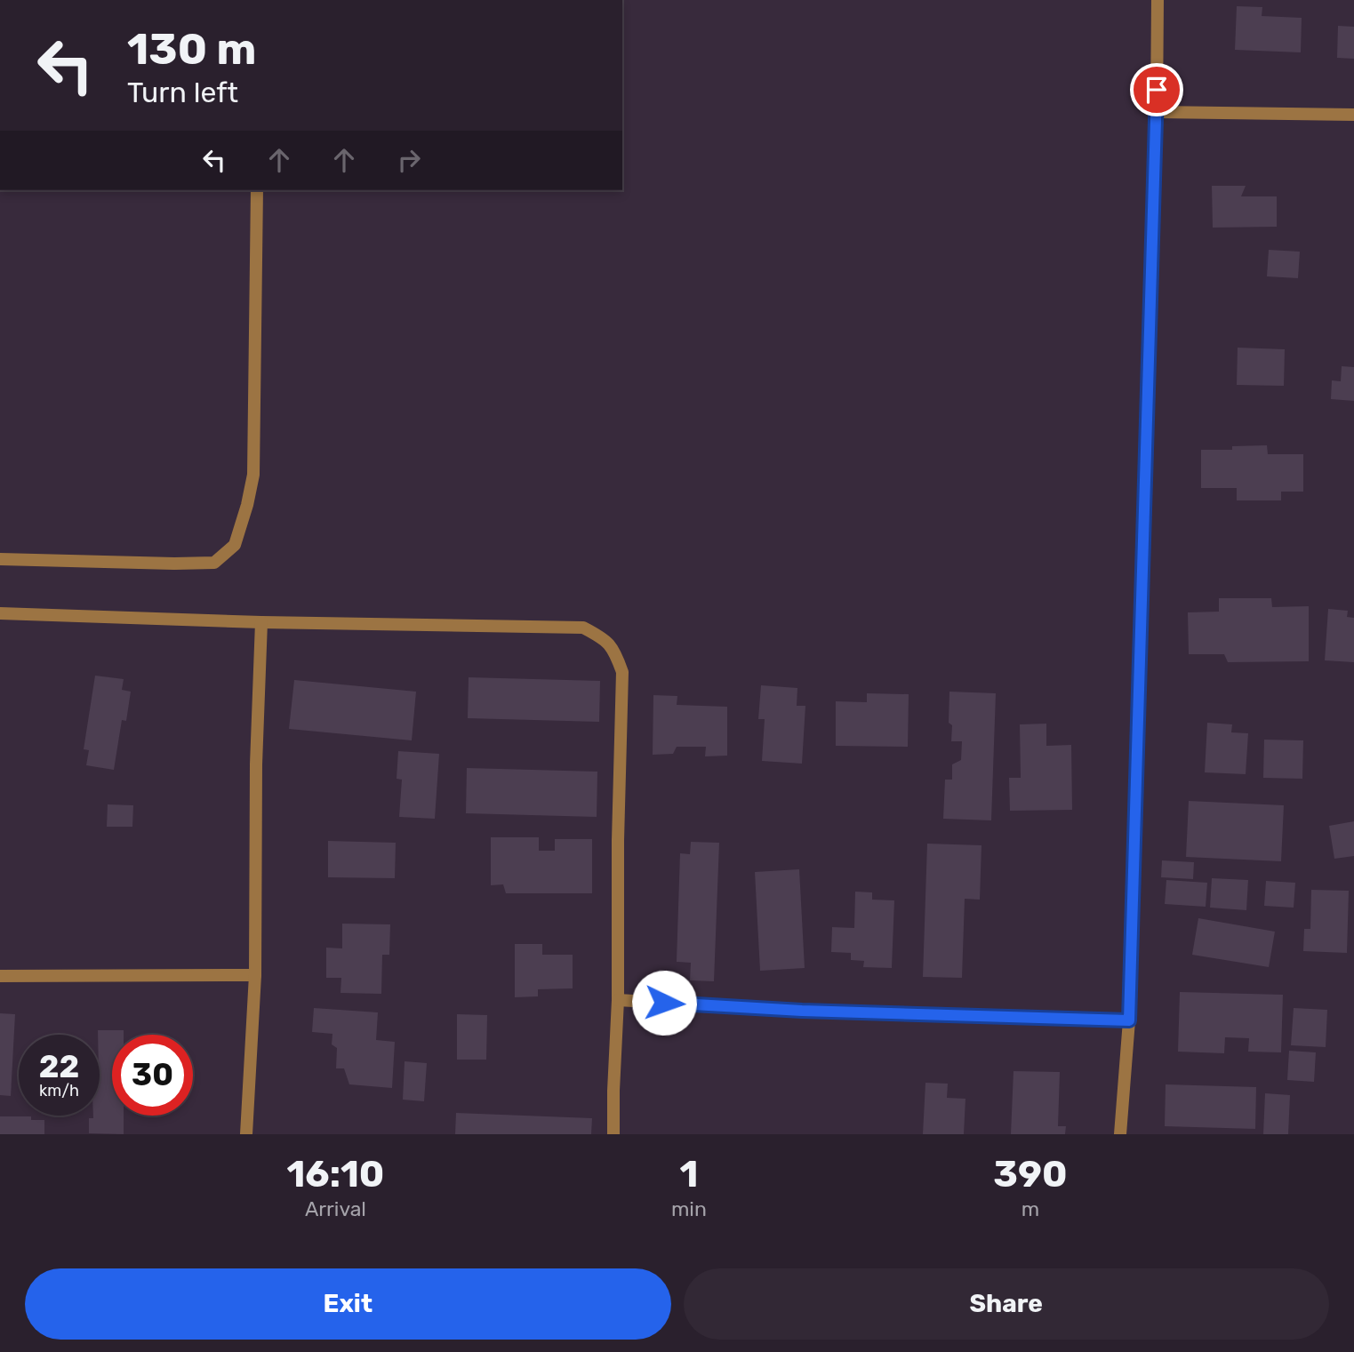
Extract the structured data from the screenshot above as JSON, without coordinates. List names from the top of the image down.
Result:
{
  "page": {
    "turn": ["130 m", "Turn left"],
    "speed": "22 km/h",
    "limit": "30",
    "eta": [
      "16:10",
      "Arrival",
      "1",
      "min",
      "390",
      "m"
    ],
    "buttons": ["Exit", "Share"]
  }
}
